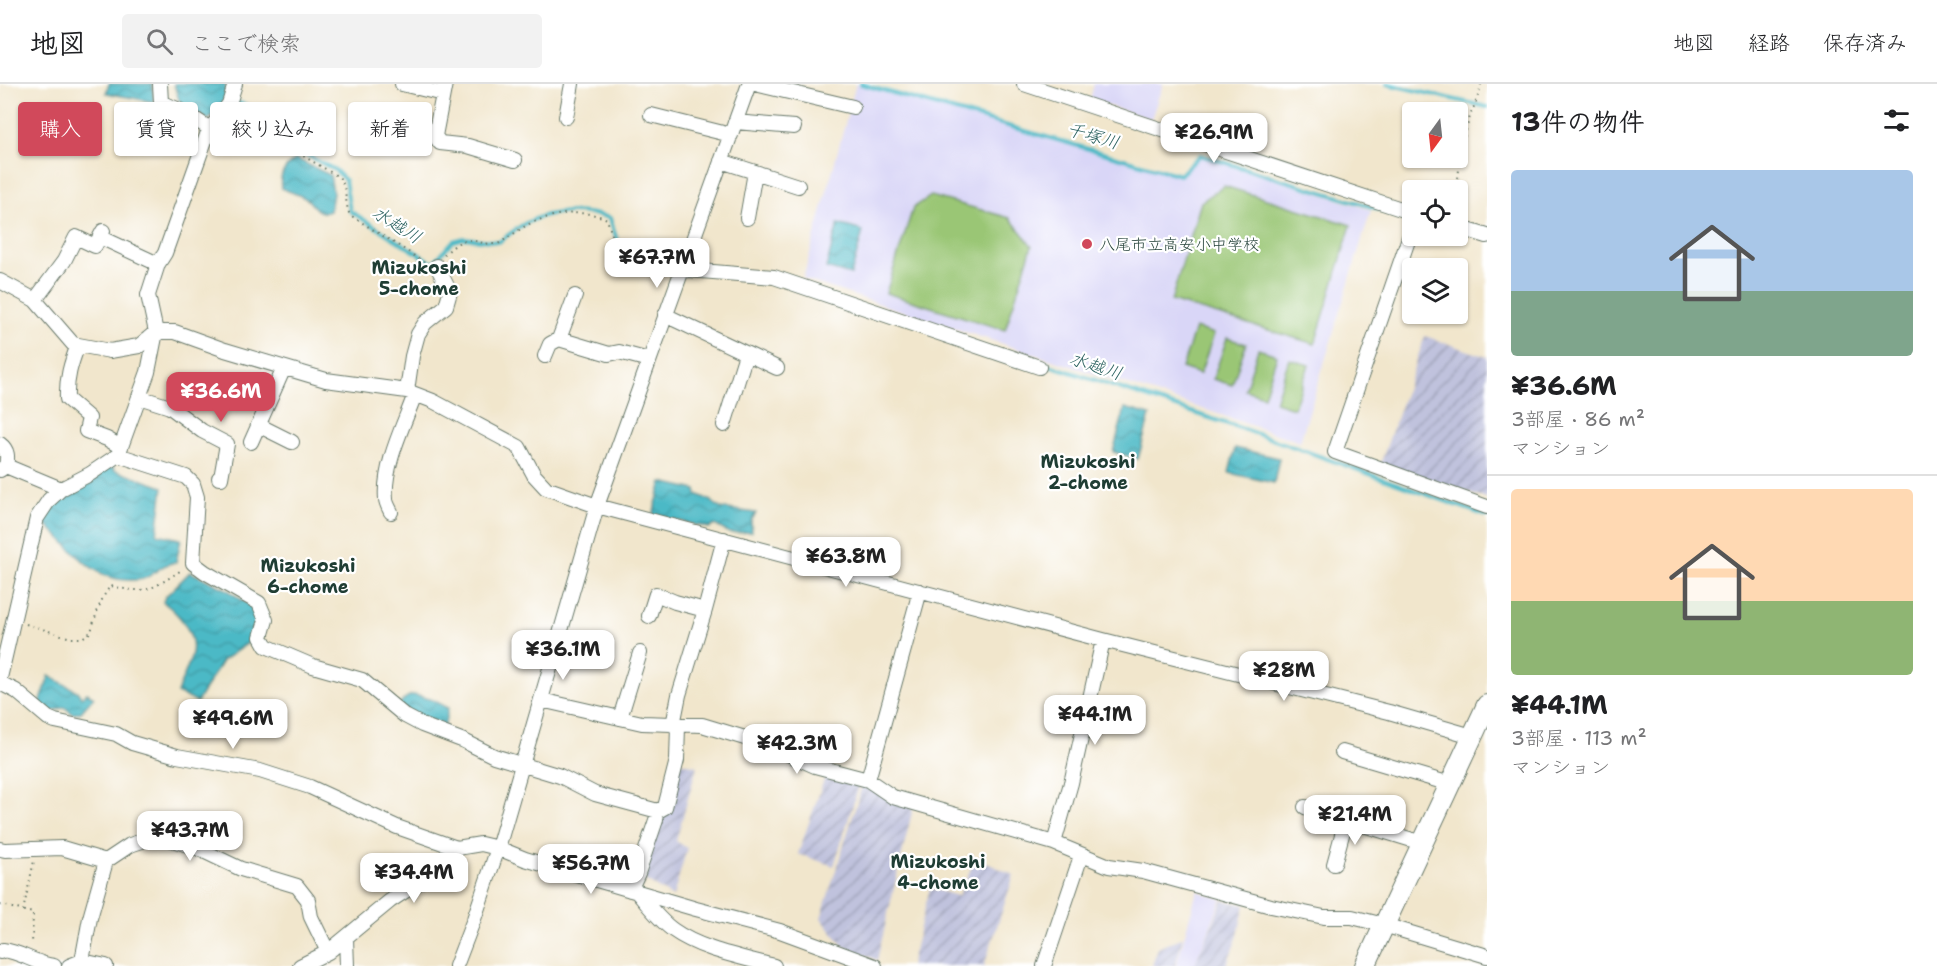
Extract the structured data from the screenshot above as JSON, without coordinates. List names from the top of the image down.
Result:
{
  "districts": [
    "Mizukoshi 5-chome",
    "Mizukoshi 2-chome",
    "Mizukoshi 6-chome",
    "Mizukoshi 4-chome"
  ],
  "water": ["千塚川", "水越川"],
  "places": ["八尾市立高安小中学校"],
  "north": "bottom",
  "page": {
    "header": "地図",
    "search": "ここで検索",
    "nav": ["地図", "経路", "保存済み"],
    "heading": "13件の物件",
    "chip": [
      "購入",
      "賃貸",
      "絞り込み",
      "新着"
    ],
    "price": [
      "¥26.9M",
      "¥67.7M",
      "¥36.6M",
      "¥63.8M",
      "¥36.1M",
      "¥28M",
      "¥44.1M",
      "¥49.6M",
      "¥42.3M",
      "¥21.4M",
      "¥43.7M",
      "¥56.7M",
      "¥34.4M"
    ],
    "list": [
      {
        "name": "¥36.6M",
        "note": "3部屋 · 86 m² · マンション"
      },
      {
        "name": "¥44.1M",
        "note": "3部屋 · 113 m² · マンション"
      }
    ]
  }
}
